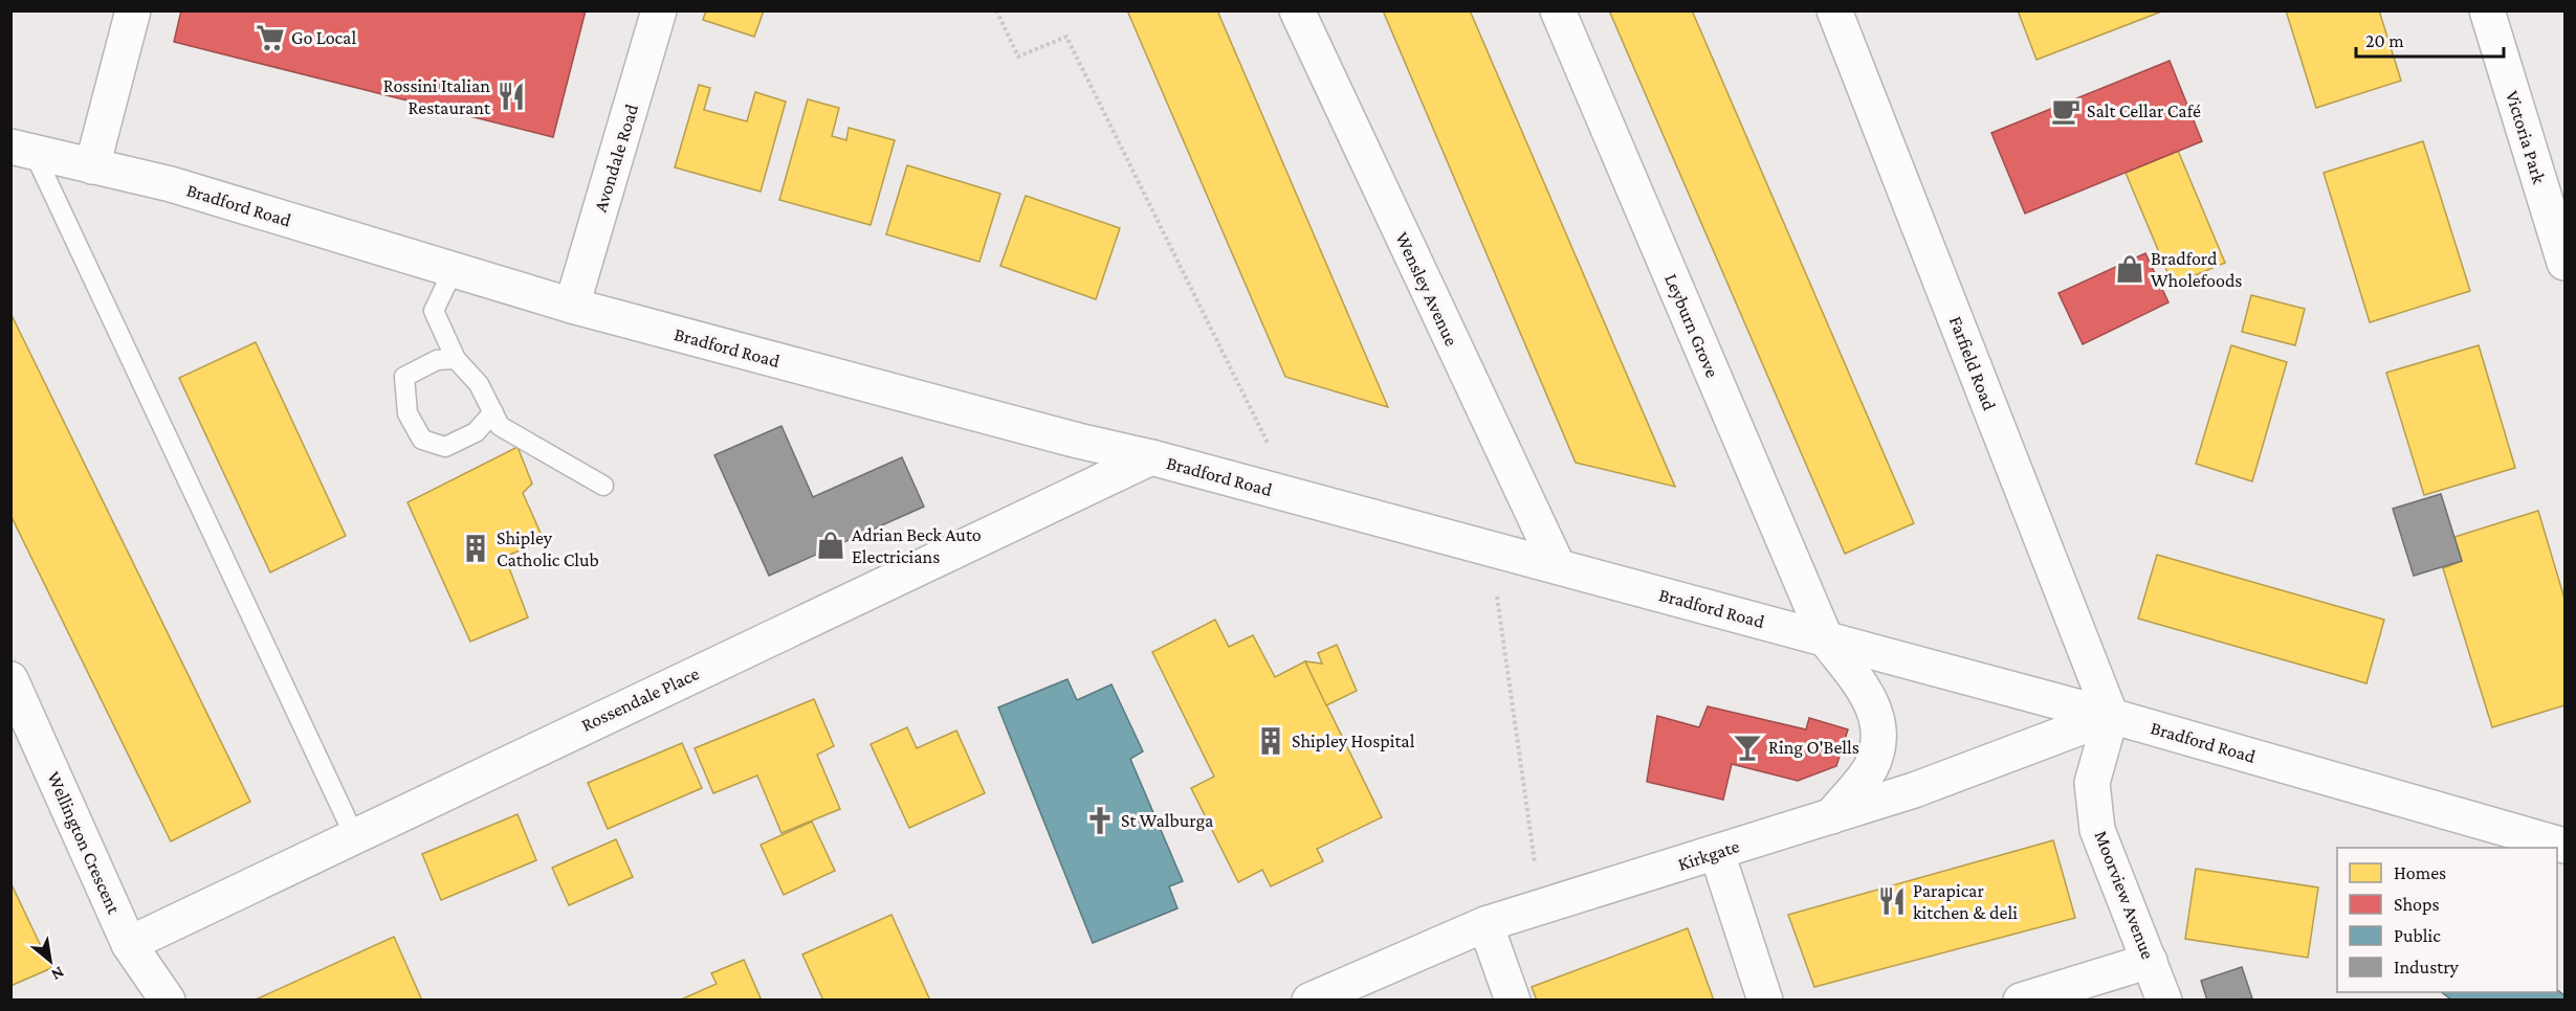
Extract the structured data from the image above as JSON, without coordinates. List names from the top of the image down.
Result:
{
  "streets": {
    "main road": [
      "Victoria Park",
      "Avondale Road",
      "Bradford Road",
      "Wensley Avenue",
      "Leyburn Grove",
      "Farfield Road",
      "Rossendale Place",
      "Wellington Crescent",
      "Kirkgate",
      "Moorview Avenue"
    ]
  },
  "crossings": [
    ["Avondale Road", "Bradford Road"],
    ["Bradford Road", "Wensley Avenue"],
    ["Bradford Road", "Leyburn Grove"],
    ["Bradford Road", "Farfield Road"],
    ["Bradford Road", "Rossendale Place"],
    ["Bradford Road", "Kirkgate"],
    ["Bradford Road", "Moorview Avenue"],
    ["Leyburn Grove", "Kirkgate"],
    ["Farfield Road", "Kirkgate"],
    ["Farfield Road", "Moorview Avenue"],
    ["Rossendale Place", "Wellington Crescent"],
    ["Kirkgate", "Moorview Avenue"]
  ],
  "places": {
    "supermarket": ["Go Local"],
    "restaurant": ["Rossini Italian Restaurant", "Parapicar kitchen & deli"],
    "cafe": ["Salt Cellar Café"],
    "shop": ["Bradford Wholefoods", "Adrian Beck Auto Electricians"],
    "building": ["Shipley Catholic Club", "Shipley Hospital"],
    "bar": ["Ring O'Bells"],
    "church": ["St Walburga"]
  },
  "legend": [
    "Homes",
    "Shops",
    "Public",
    "Industry"
  ],
  "scale_bar": "20 m",
  "north": "bottom right"
}
